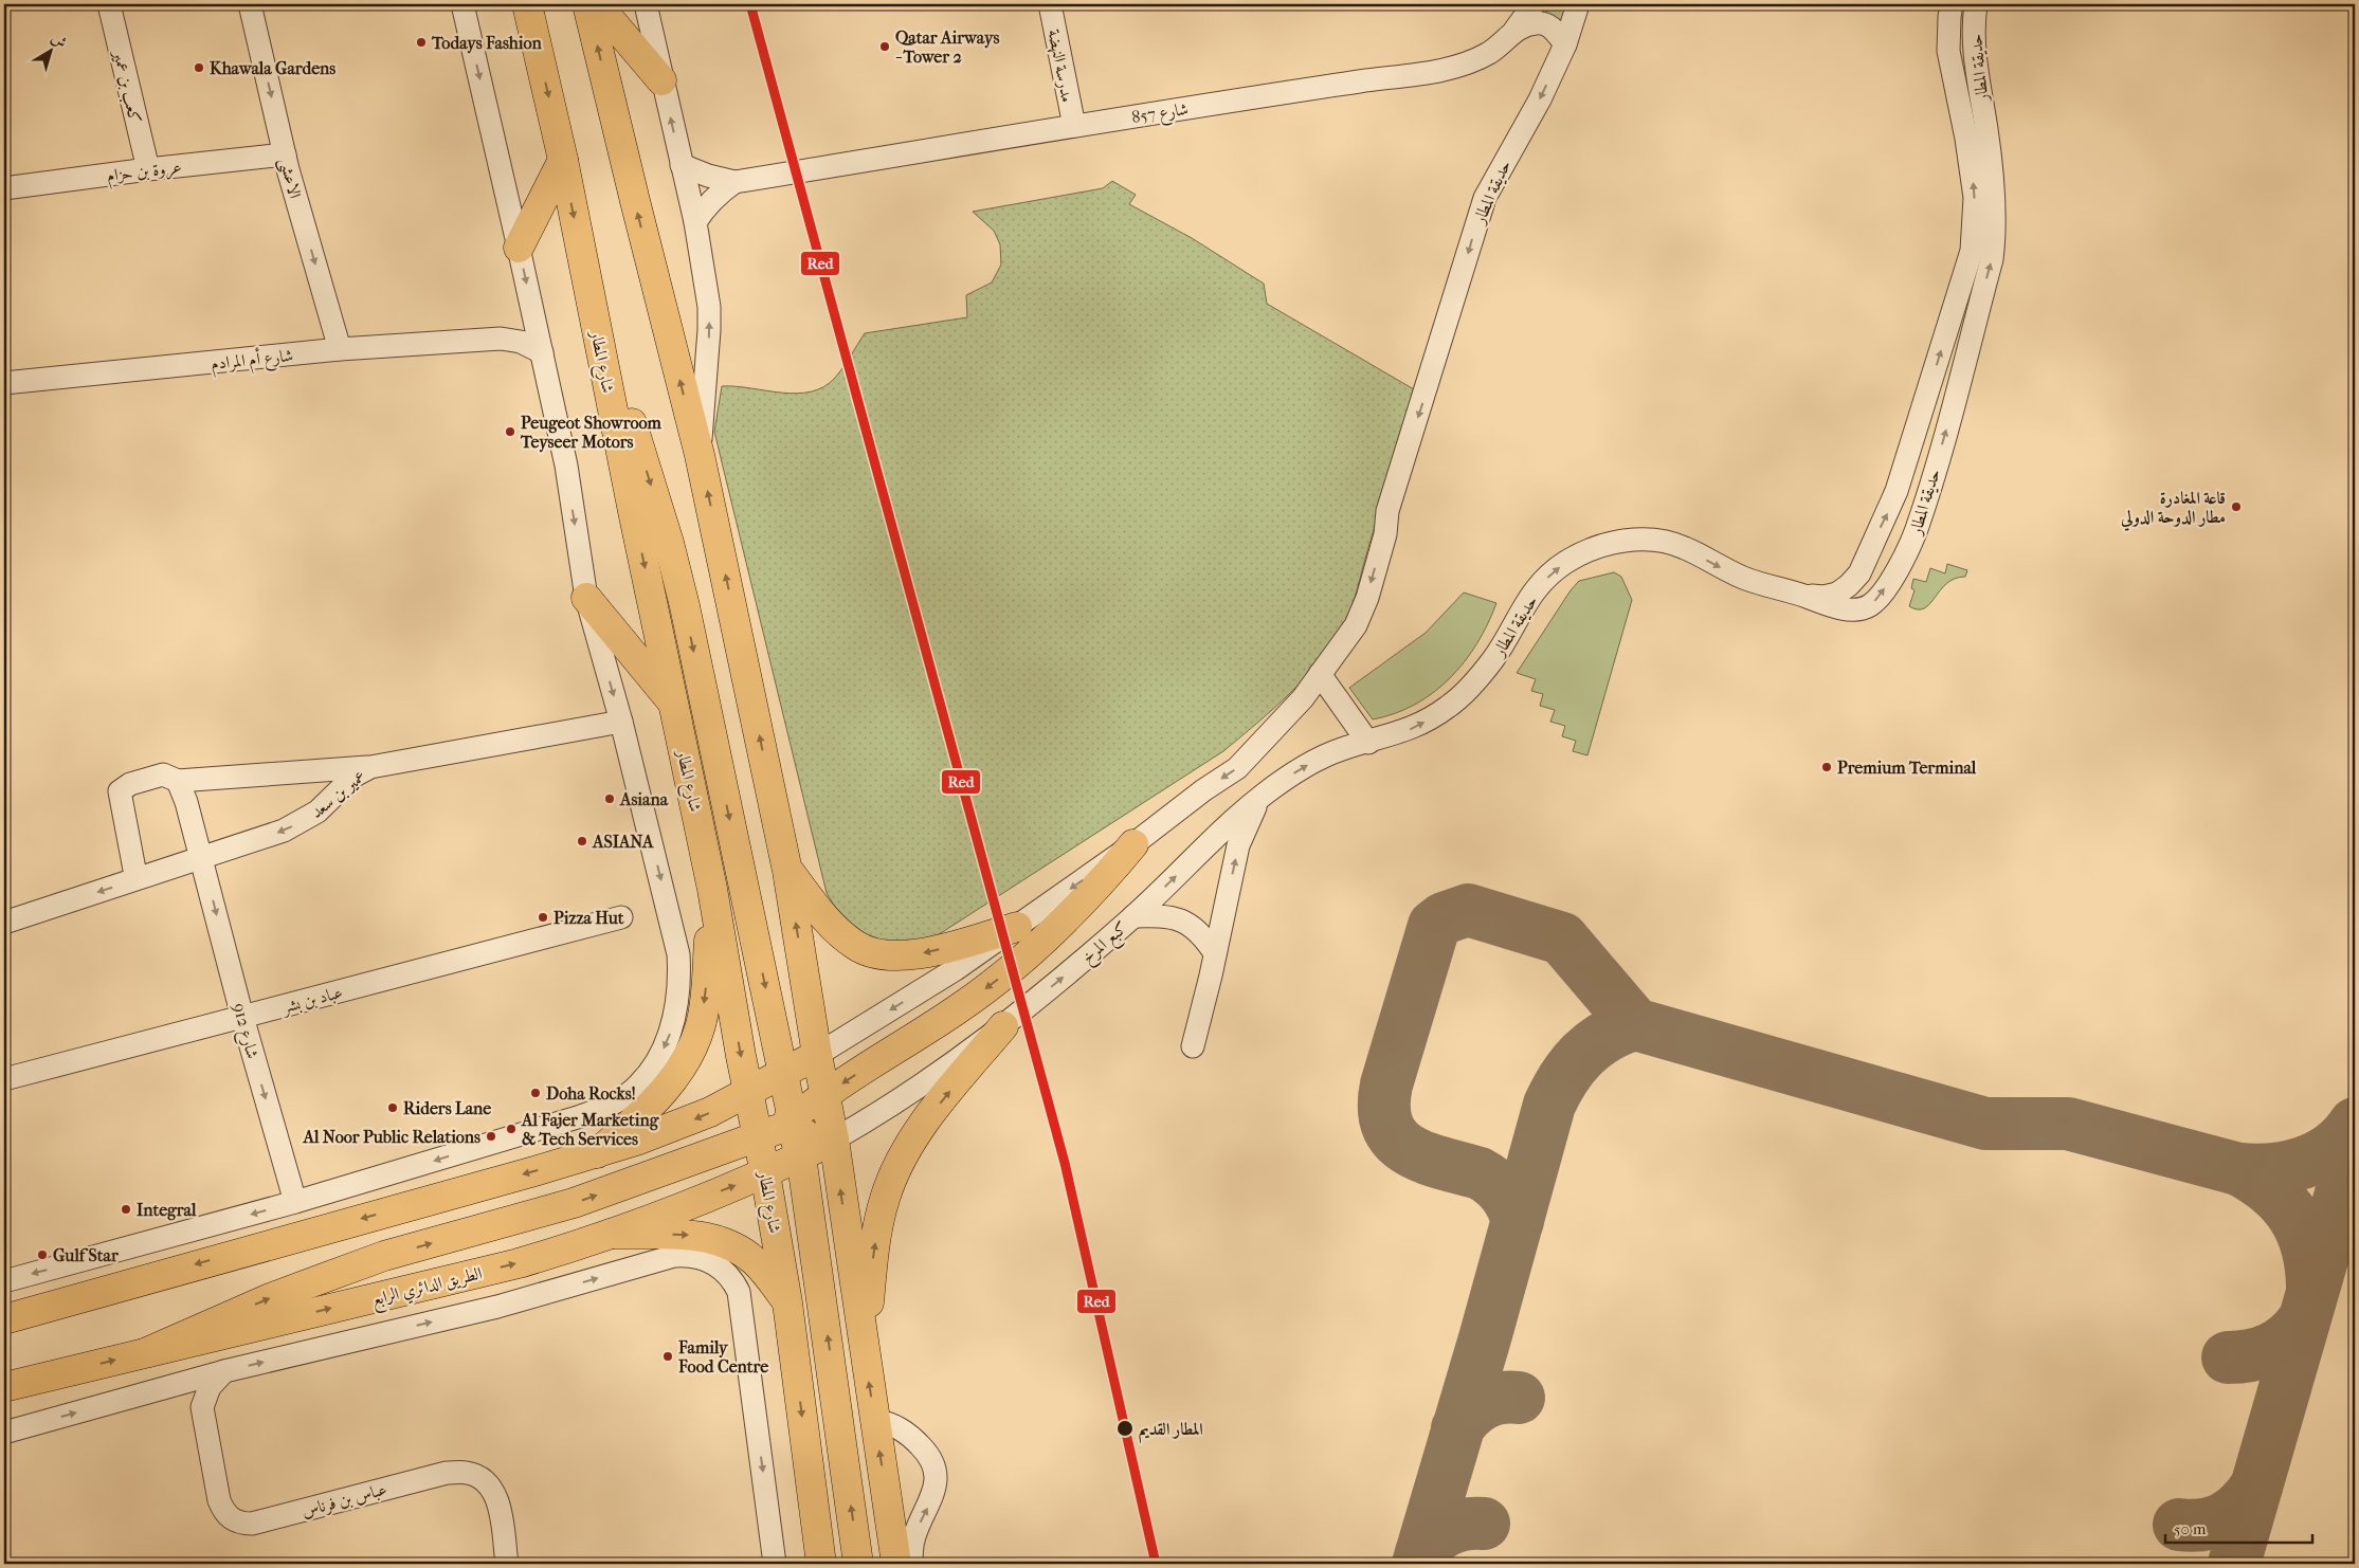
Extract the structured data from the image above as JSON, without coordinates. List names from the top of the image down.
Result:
{
  "streets": {
    "main road": ["شارع المطار", "الطريق الدائري الرابع"],
    "street": [
      "مدرسة النهضة",
      "حديقة المطار",
      "كعب بن عمير",
      "شارع 857",
      "عروة بن حزام",
      "الاعشى",
      "شارع أم المرادم",
      "عمير بن سعد",
      "كبع المرخ",
      "عباد بن بشر",
      "شارع 912",
      "عباس بن فرناس"
    ]
  },
  "crossings": [
    ["مدرسة النهضة", "شارع 857"],
    ["حديقة المطار", "شارع 857"],
    ["حديقة المطار", "كبع المرخ"],
    ["كعب بن عمير", "عروة بن حزام"],
    ["عروة بن حزام", "الاعشى"],
    ["الاعشى", "شارع أم المرادم"],
    ["شارع المطار", "الطريق الدائري الرابع"],
    ["عمير بن سعد", "شارع 912"],
    ["كبع المرخ", "الطريق الدائري الرابع"],
    ["عباد بن بشر", "شارع 912"]
  ],
  "one_way": ["الاعشى", "شارع 912"],
  "places": [
    "Todays Fashion",
    "Qatar Airways - Tower 2",
    "Khawala Gardens",
    "Peugeot Showroom Teyseer Motors",
    "قاعة المغادرة مطار الدوحة الدولي",
    "Premium Terminal",
    "Asiana",
    "ASIANA",
    "Pizza Hut",
    "Doha Rocks!",
    "Riders Lane",
    "Al Fajer Marketing & Tech Services",
    "Al Noor Public Relations",
    "Integral",
    "Gulf Star",
    "Family Food Centre",
    "المطار القديم"
  ],
  "lines": ["transit line Red"],
  "scale_bar": "50 m",
  "north": "top right"
}
